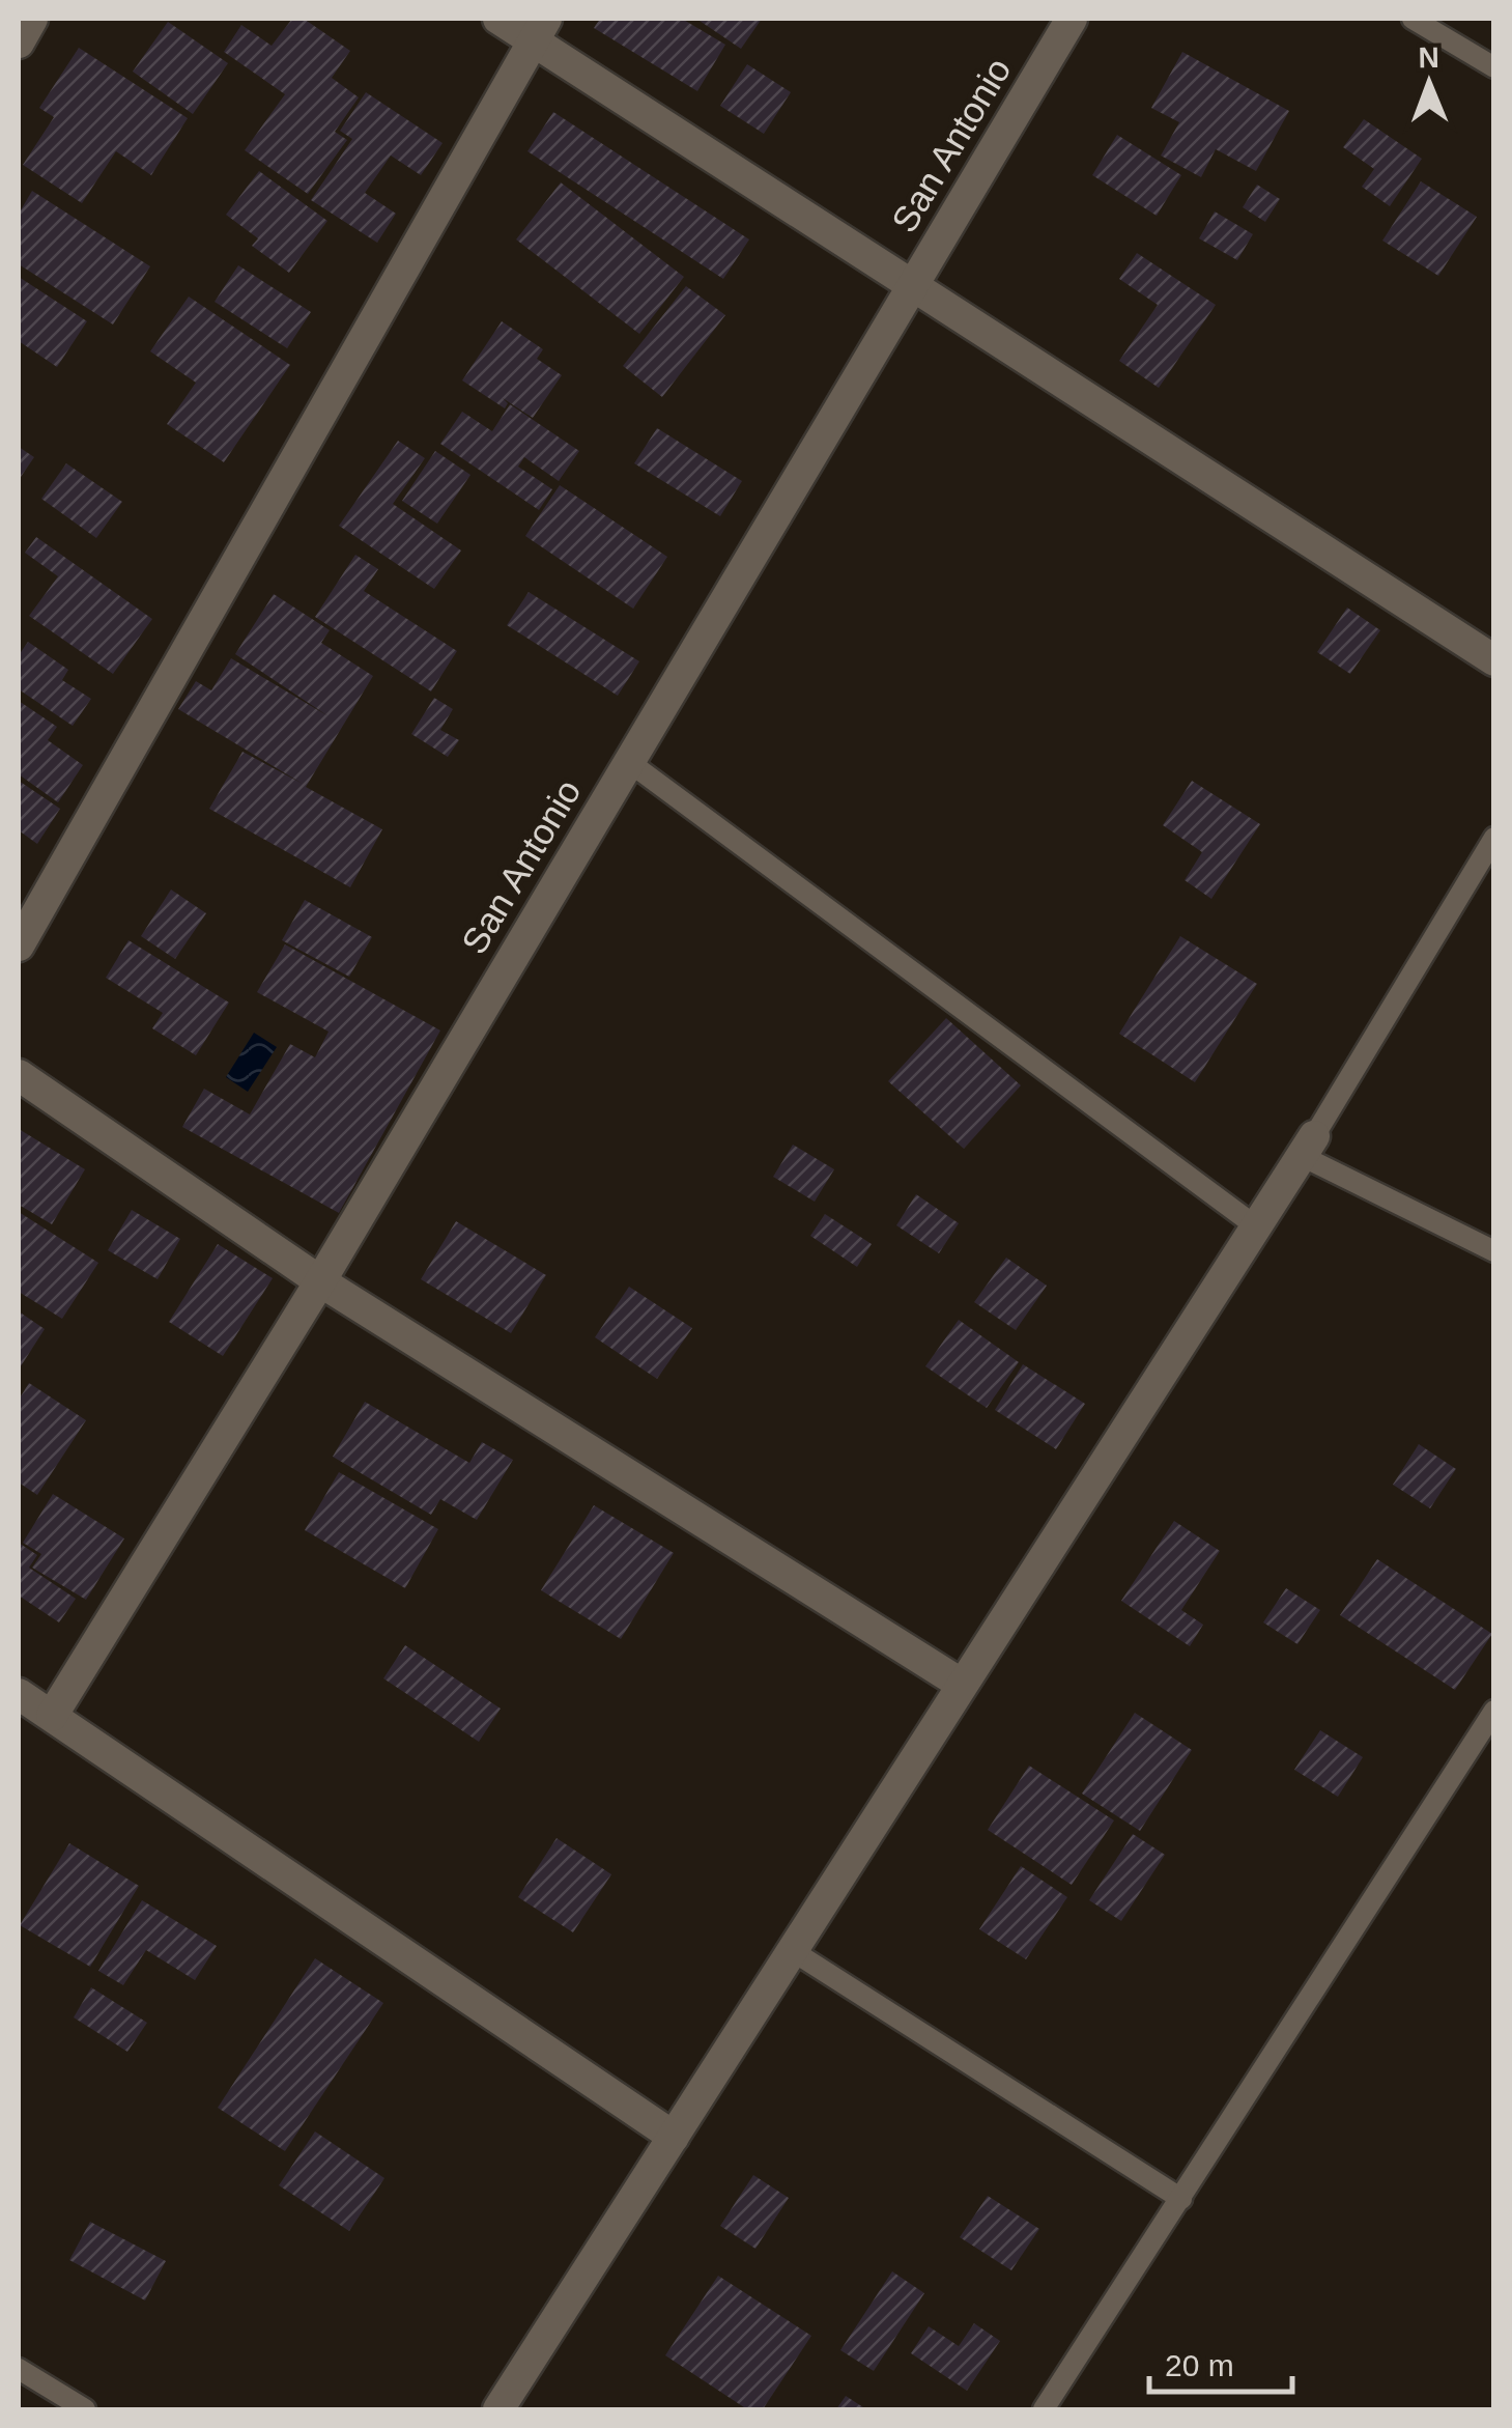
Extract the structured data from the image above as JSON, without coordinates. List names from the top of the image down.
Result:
{
  "streets": {
    "street": ["San Antonio"]
  },
  "scale_bar": "20 m",
  "north": "top"
}
